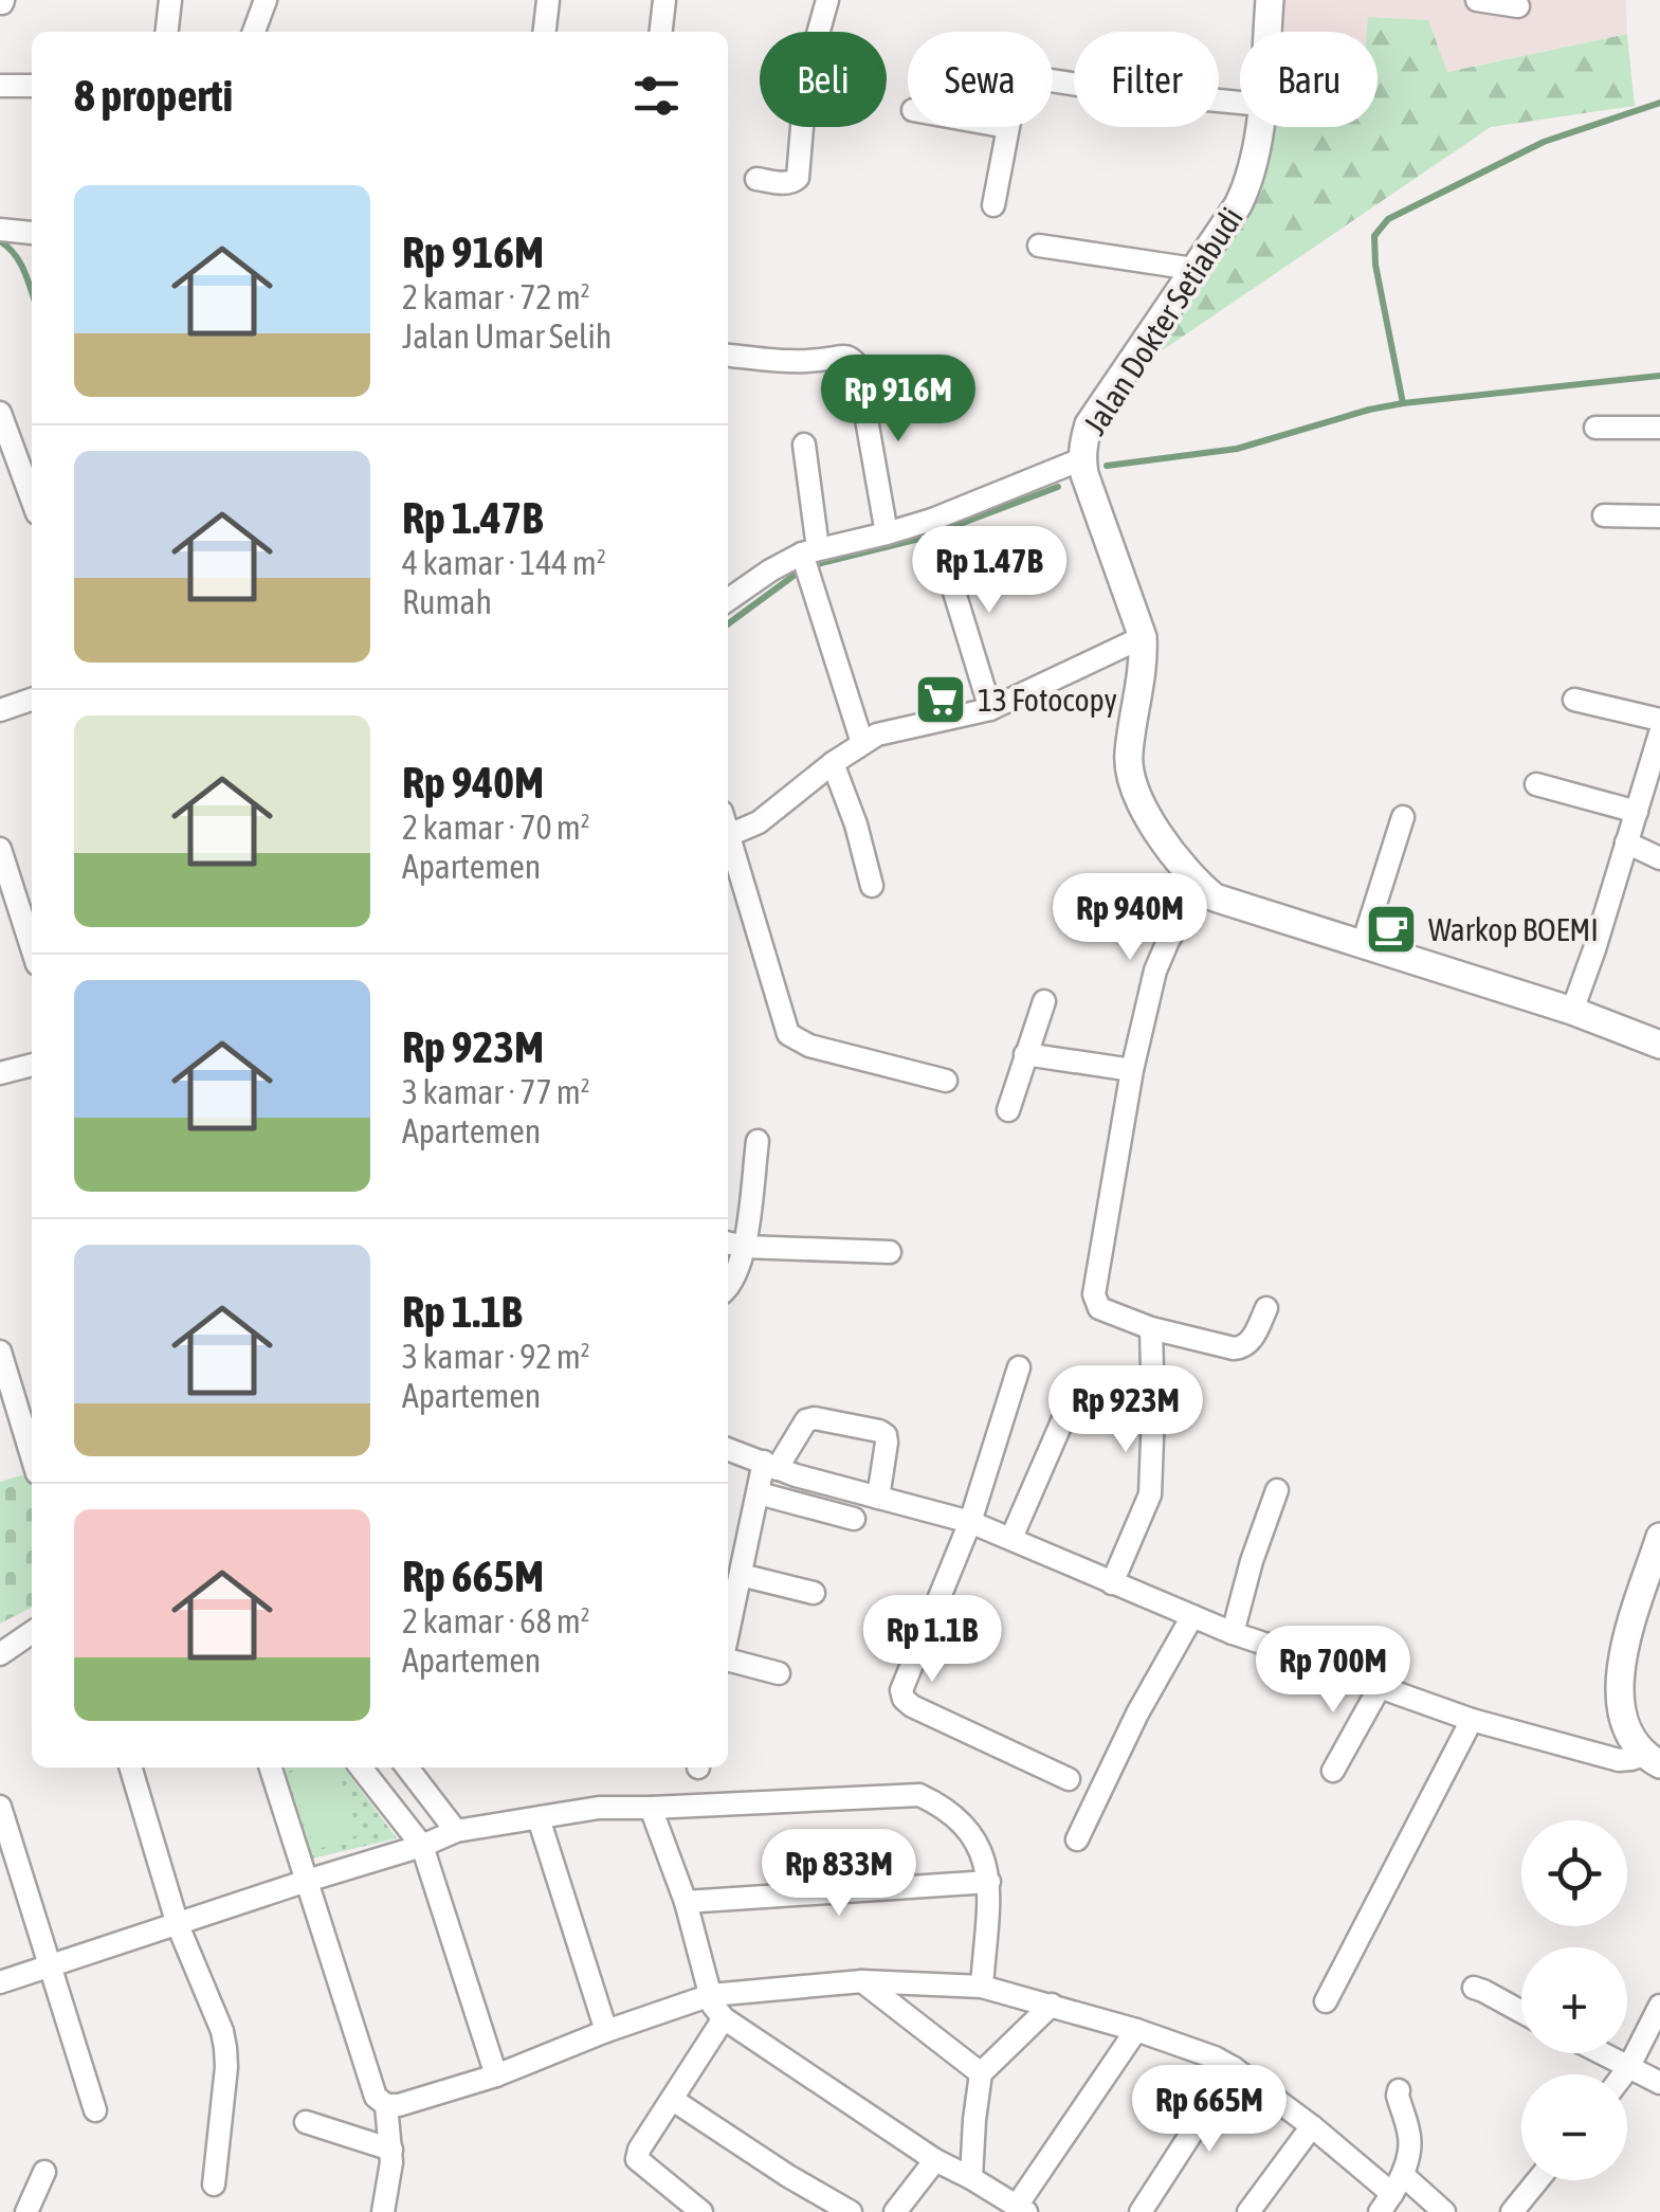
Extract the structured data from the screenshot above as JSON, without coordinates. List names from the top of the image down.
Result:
{
  "streets": {
    "main road": ["Jalan Dokter Setiabudi"]
  },
  "places": {
    "supermarket": ["13 Fotocopy"],
    "cafe": ["Warkop BOEMI"]
  },
  "page": {
    "chip": [
      "Beli",
      "Sewa",
      "Filter",
      "Baru"
    ],
    "heading": "8 properti",
    "list": [
      {
        "name": "Rp 916M",
        "note": "2 kamar · 72 m² · Jalan Umar Selih"
      },
      {
        "name": "Rp 1.47B",
        "note": "4 kamar · 144 m² · Rumah"
      },
      {
        "name": "Rp 940M",
        "note": "2 kamar · 70 m² · Apartemen"
      },
      {
        "name": "Rp 923M",
        "note": "3 kamar · 77 m² · Apartemen"
      },
      {
        "name": "Rp 1.1B",
        "note": "3 kamar · 92 m² · Apartemen"
      },
      {
        "name": "Rp 665M",
        "note": "2 kamar · 68 m² · Apartemen"
      }
    ],
    "price": [
      "Rp 916M",
      "Rp 1.47B",
      "Rp 940M",
      "Rp 923M",
      "Rp 1.1B",
      "Rp 700M",
      "Rp 833M",
      "Rp 665M"
    ],
    "map_buttons": ["+", "−"]
  }
}
